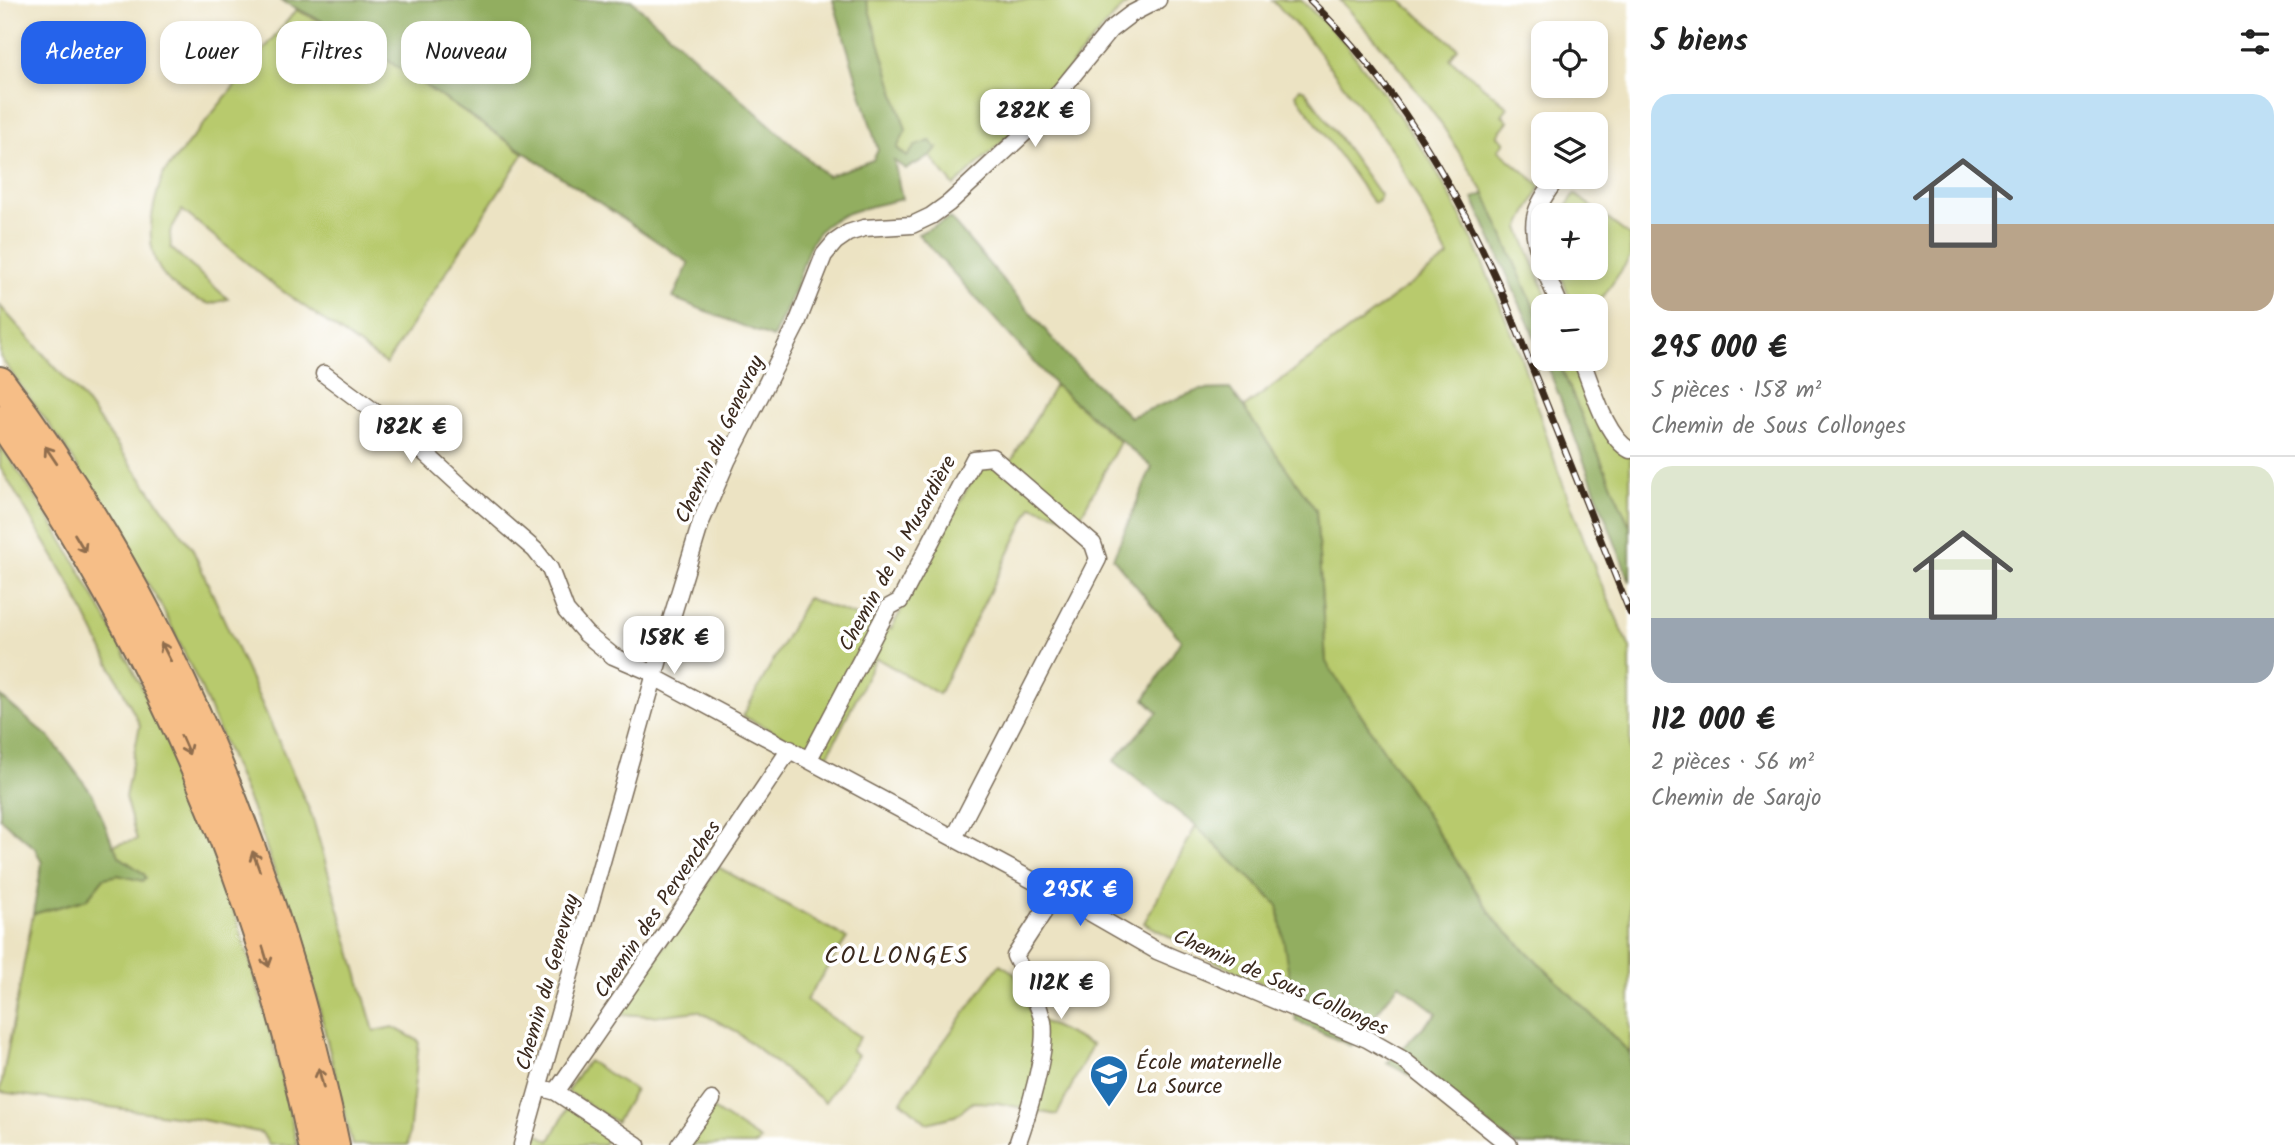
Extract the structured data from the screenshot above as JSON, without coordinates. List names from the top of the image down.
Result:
{
  "streets": {
    "street": [
      "Chemin du Genevray",
      "Chemin de la Musardière",
      "Chemin des Pervenches",
      "Chemin de Sous Collonges"
    ]
  },
  "crossings": [
    ["Chemin du Genevray", "Chemin de Sous Collonges"],
    ["Chemin de la Musardière", "Chemin de Sous Collonges"],
    ["Chemin des Pervenches", "Chemin de Sous Collonges"]
  ],
  "districts": ["COLLONGES"],
  "places": {
    "school or university": ["École maternelle La Source"]
  },
  "page": {
    "heading": "5 biens",
    "map_buttons": ["+", "−"],
    "chip": [
      "Acheter",
      "Louer",
      "Filtres",
      "Nouveau"
    ],
    "list": [
      {
        "name": "295 000 €",
        "note": "5 pièces · 158 m² · Chemin de Sous Collonges"
      },
      {
        "name": "112 000 €",
        "note": "2 pièces · 56 m² · Chemin de Sarajo"
      }
    ],
    "price": [
      "282K €",
      "182K €",
      "158K €",
      "295K €",
      "112K €"
    ]
  }
}
